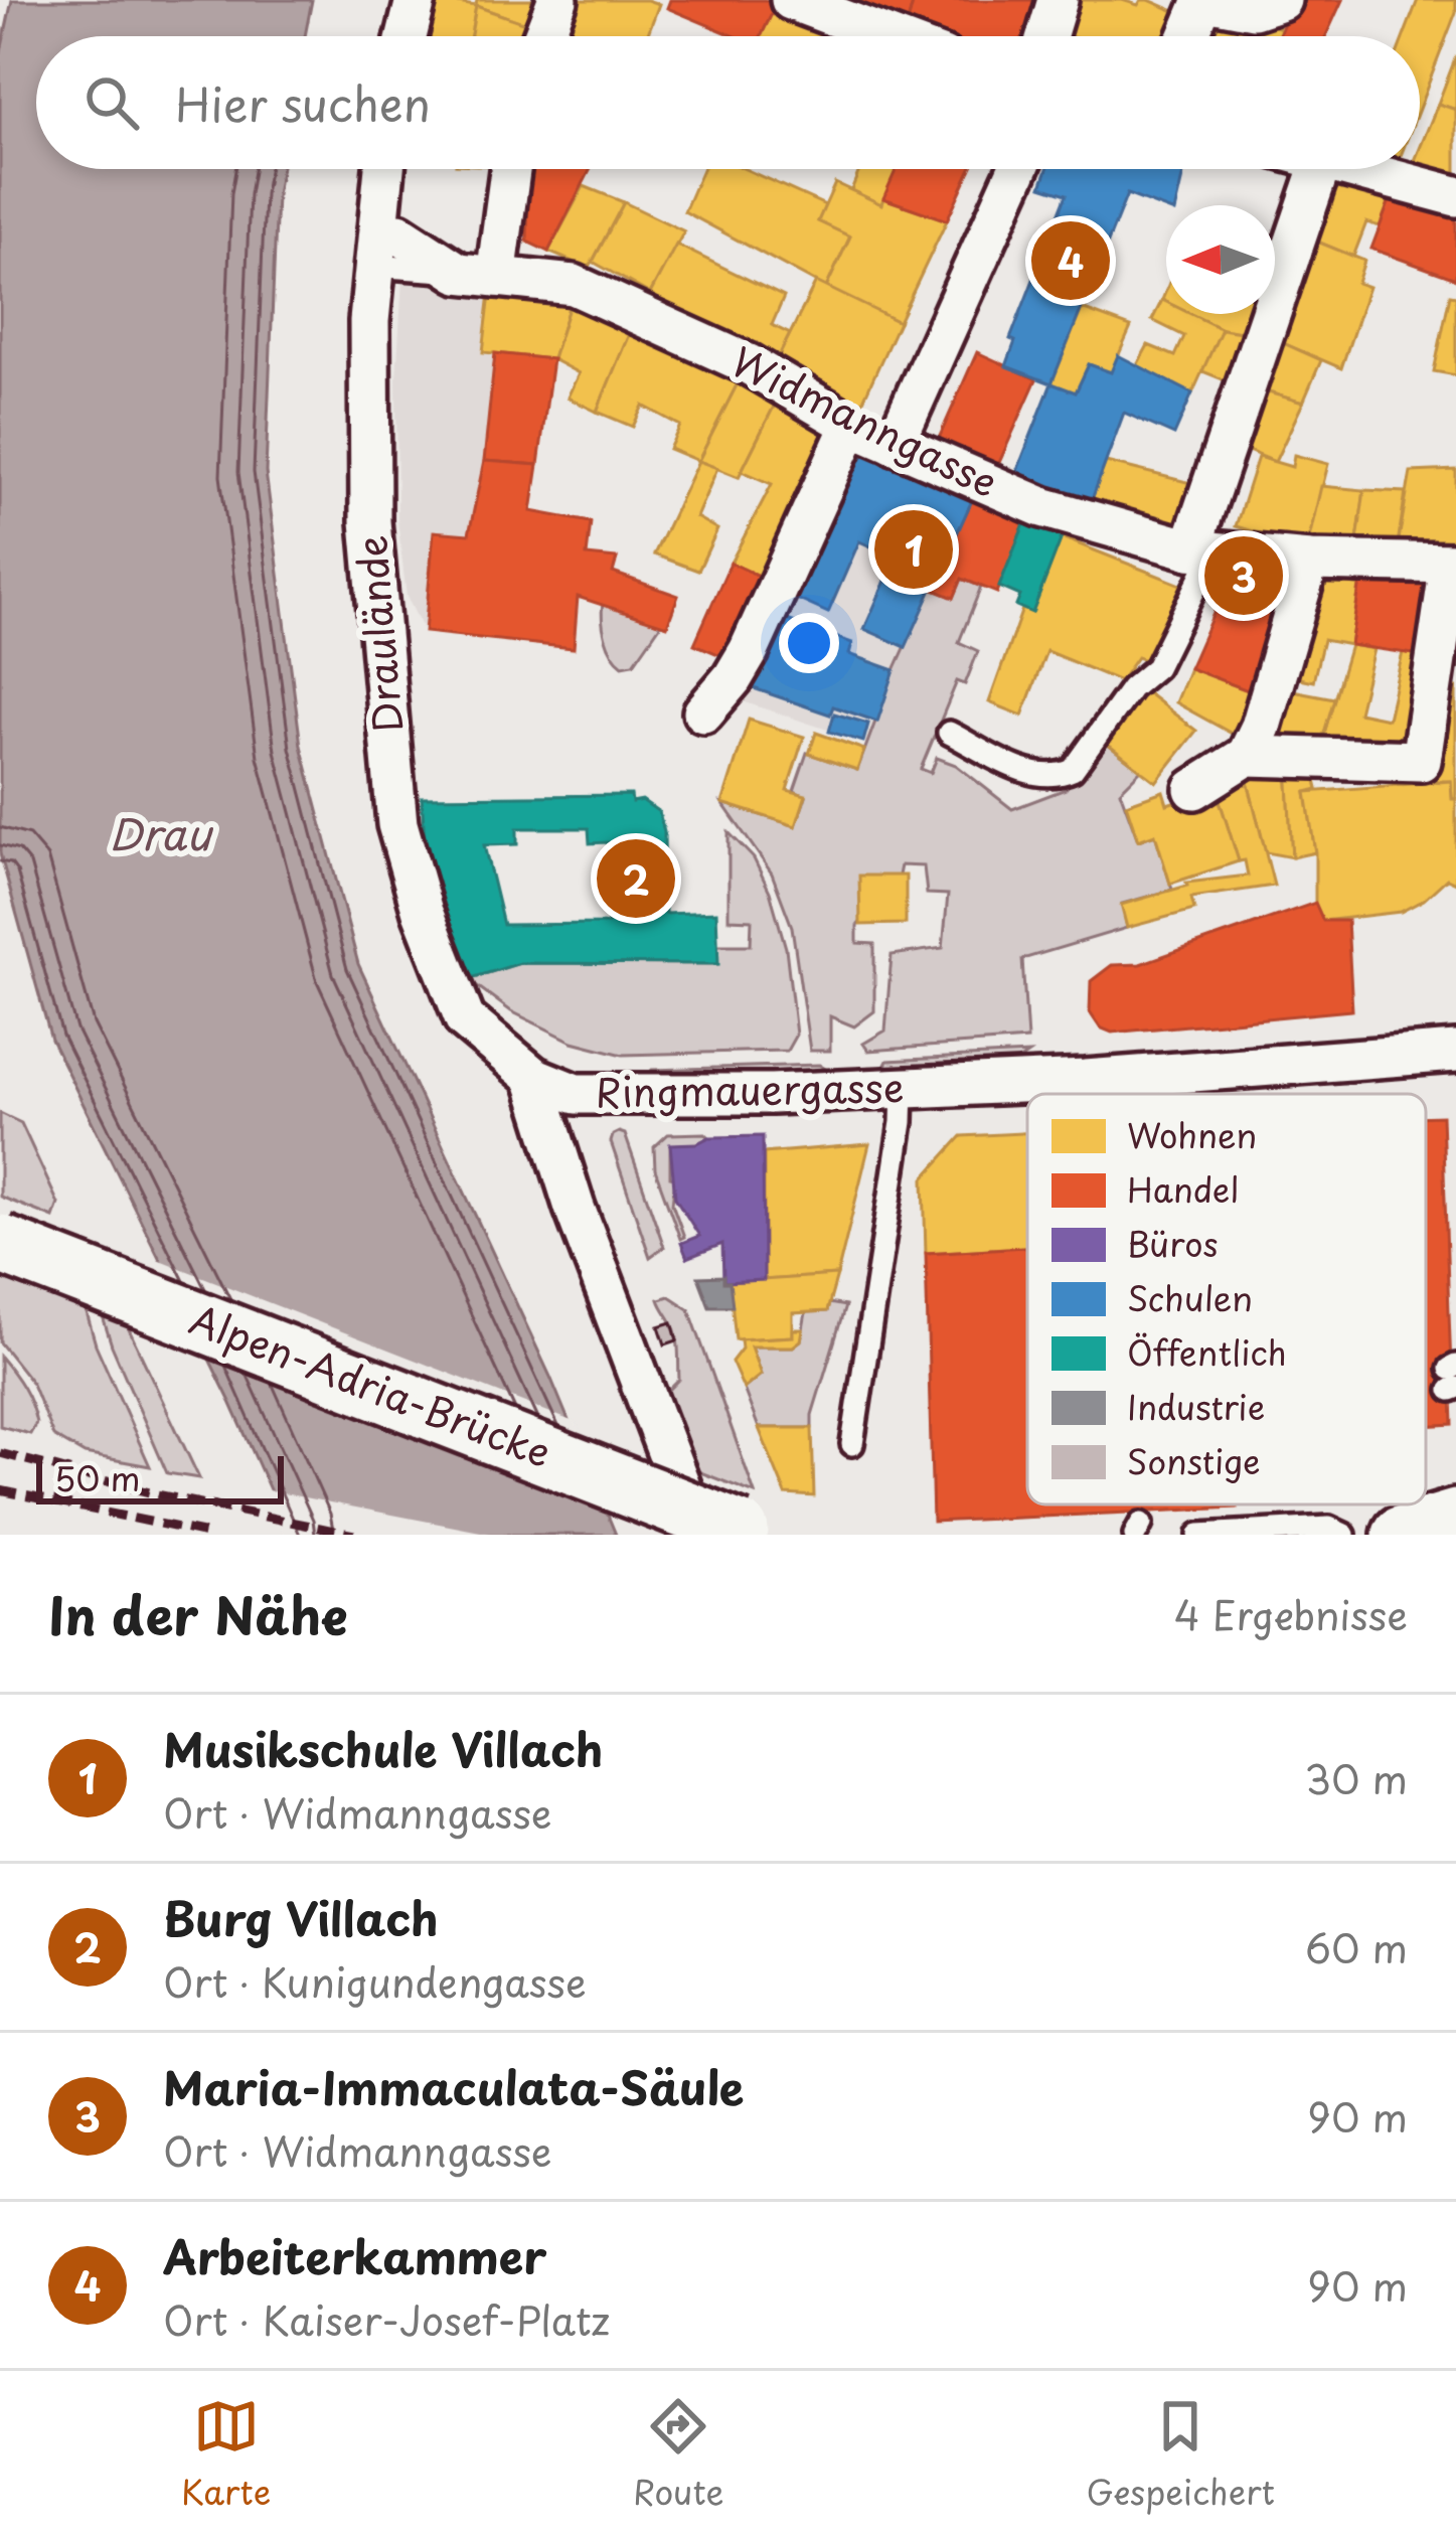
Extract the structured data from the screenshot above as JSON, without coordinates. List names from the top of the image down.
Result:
{
  "streets": {
    "main road": ["Alpen-Adria-Brücke"],
    "street": ["Widmanngasse", "Draulände", "Ringmauergasse"]
  },
  "crossings": [
    ["Draulände", "Ringmauergasse"],
    ["Ringmauergasse", "Alpen-Adria-Brücke"]
  ],
  "water": ["Drau"],
  "legend": [
    "Wohnen",
    "Handel",
    "Büros",
    "Schulen",
    "Öffentlich",
    "Industrie",
    "Sonstige"
  ],
  "scale_bar": "50 m",
  "north": "left",
  "page": {
    "search": "Hier suchen",
    "pins": [
      "4",
      "1",
      "3",
      "2"
    ],
    "scale": "50 m",
    "heading": ["In der Nähe", "4 Ergebnisse"],
    "list": [
      {
        "mark": "1",
        "name": "Musikschule Villach",
        "note": "Ort · Widmanngasse",
        "value": "30 m"
      },
      {
        "mark": "2",
        "name": "Burg Villach",
        "note": "Ort · Kunigundengasse",
        "value": "60 m"
      },
      {
        "mark": "3",
        "name": "Maria-Immaculata-Säule",
        "note": "Ort · Widmanngasse",
        "value": "90 m"
      },
      {
        "mark": "4",
        "name": "Arbeiterkammer",
        "note": "Ort · Kaiser-Josef-Platz",
        "value": "90 m"
      }
    ],
    "nav": ["Karte", "Route", "Gespeichert"]
  }
}
